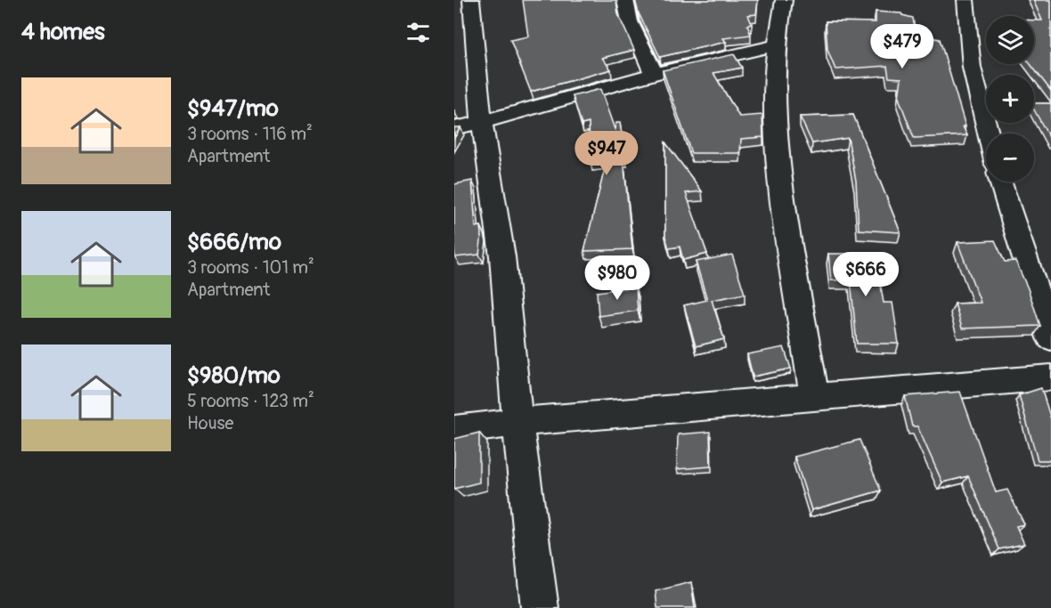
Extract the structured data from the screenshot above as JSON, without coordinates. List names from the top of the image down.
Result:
{
  "page": {
    "heading": "4 homes",
    "map_buttons": ["+", "−"],
    "price": [
      "$479",
      "$947",
      "$666",
      "$980"
    ],
    "list": [
      {
        "name": "$947/mo",
        "note": "3 rooms · 116 m² · Apartment"
      },
      {
        "name": "$666/mo",
        "note": "3 rooms · 101 m² · Apartment"
      },
      {
        "name": "$980/mo",
        "note": "5 rooms · 123 m² · House"
      }
    ]
  }
}
